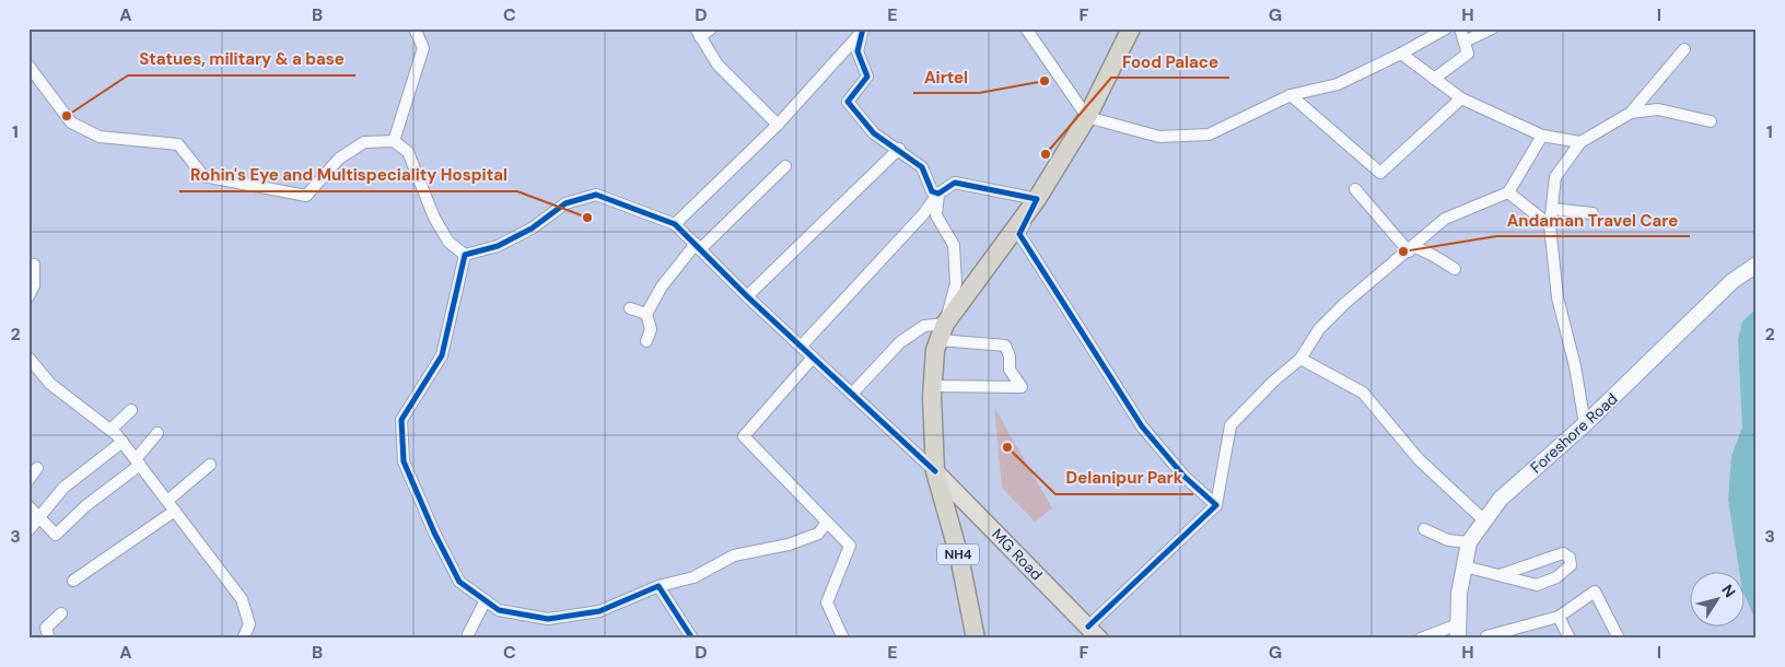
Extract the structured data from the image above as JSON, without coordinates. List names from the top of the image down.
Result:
{
  "streets": {
    "highway": ["NH4"],
    "main road": ["Foreshore Road", "MG Road"]
  },
  "crossings": [
    ["NH4", "MG Road"]
  ],
  "places": [
    "Airtel",
    "Statues, military & a base",
    "Food Palace",
    "Rohin's Eye and Multispeciality Hospital",
    "Andaman Travel Care",
    "Delanipur Park"
  ],
  "north": "top right",
  "grid": {
    "columns": [
      "A",
      "B",
      "C",
      "D",
      "E",
      "F",
      "G",
      "H",
      "I"
    ],
    "rows": ["1", "2", "3"]
  }
}
